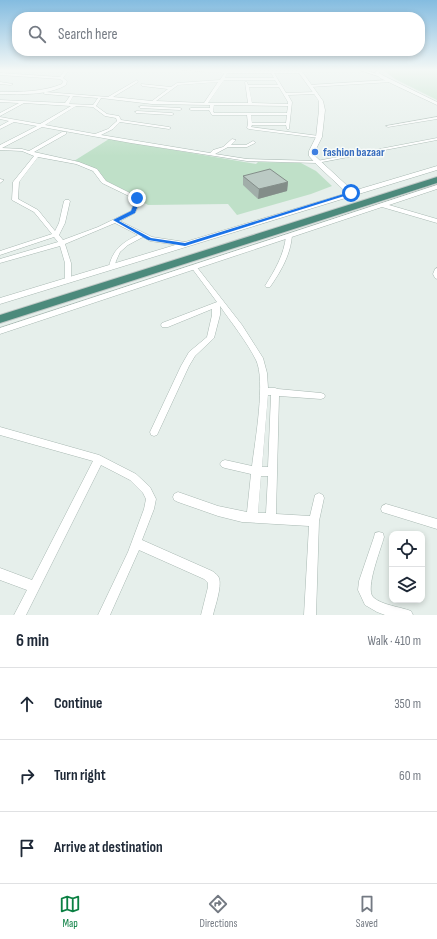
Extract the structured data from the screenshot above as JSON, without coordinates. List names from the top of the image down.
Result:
{
  "places": ["fashion bazaar"],
  "page": {
    "search": "Search here",
    "heading": ["6 min", "Walk · 410 m"],
    "list": [
      ["Continue", "350 m"],
      ["Turn right", "60 m"],
      "Arrive at destination"
    ],
    "nav": ["Map", "Directions", "Saved"]
  }
}
